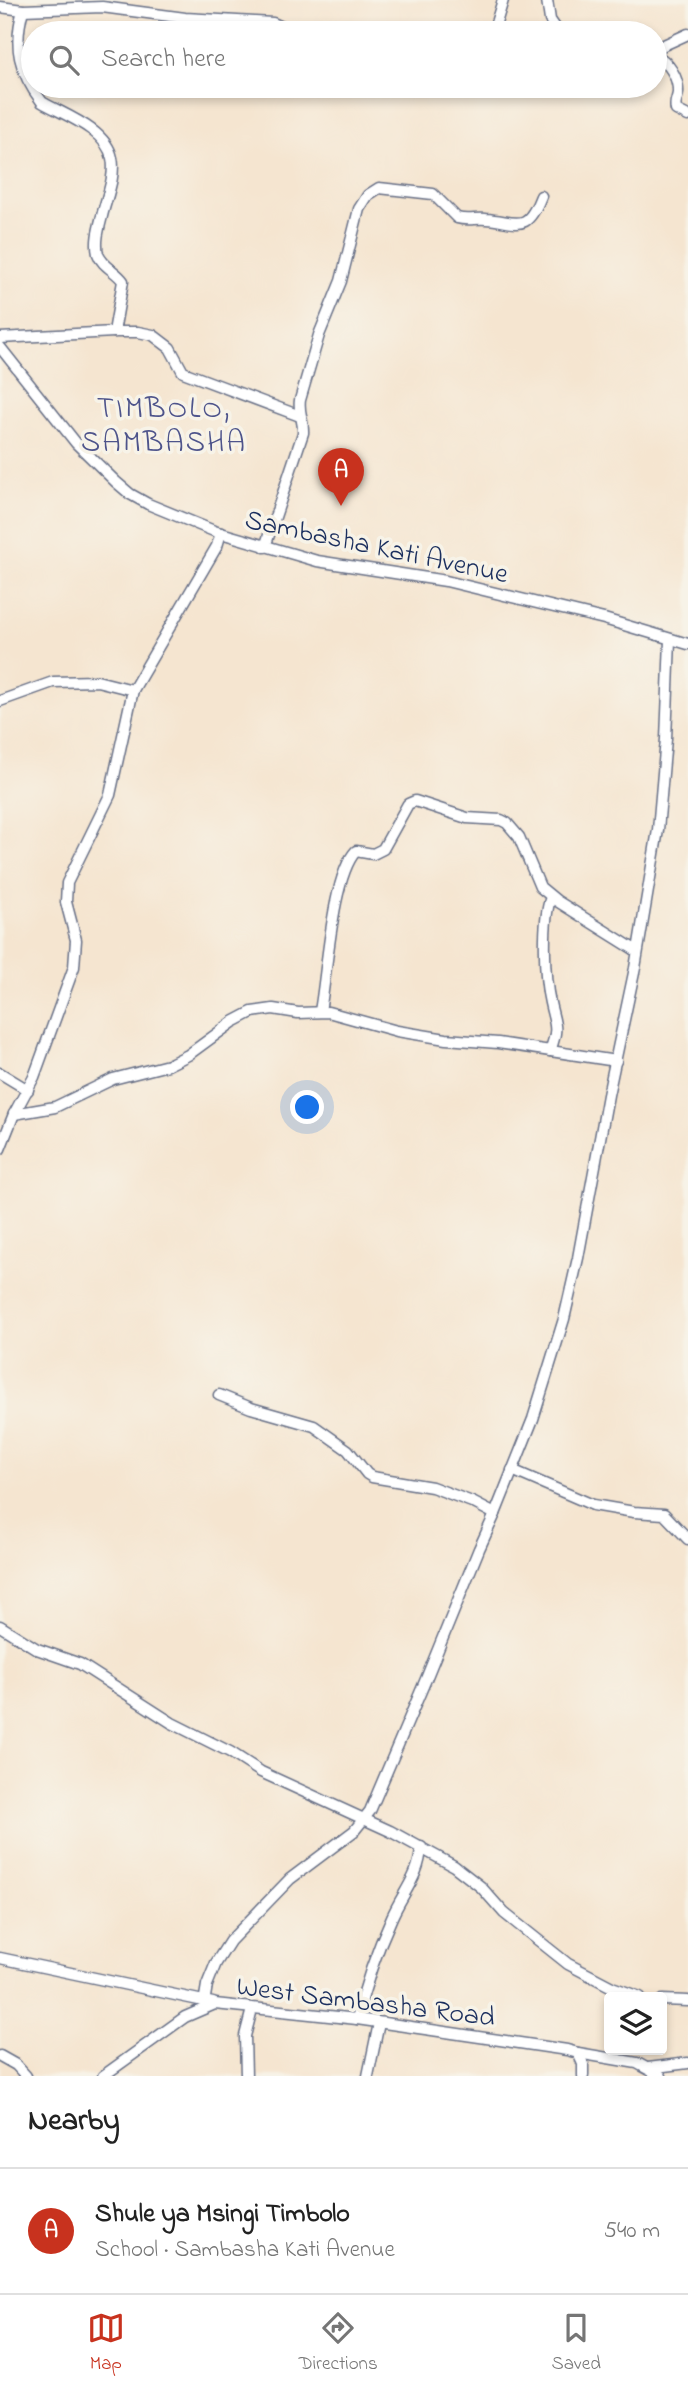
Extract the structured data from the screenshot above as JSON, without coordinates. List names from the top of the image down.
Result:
{
  "streets": {
    "street": ["Sambasha Kati Avenue", "West Sambasha Road"]
  },
  "districts": ["TIMBOLO, SAMBASHA"],
  "page": {
    "search": "Search here",
    "pins": "A",
    "heading": "Nearby",
    "list": [
      {
        "mark": "A",
        "name": "Shule ya Msingi Timbolo",
        "note": "School · Sambasha Kati Avenue",
        "value": "540 m"
      }
    ],
    "nav": ["Map", "Directions", "Saved"]
  }
}
